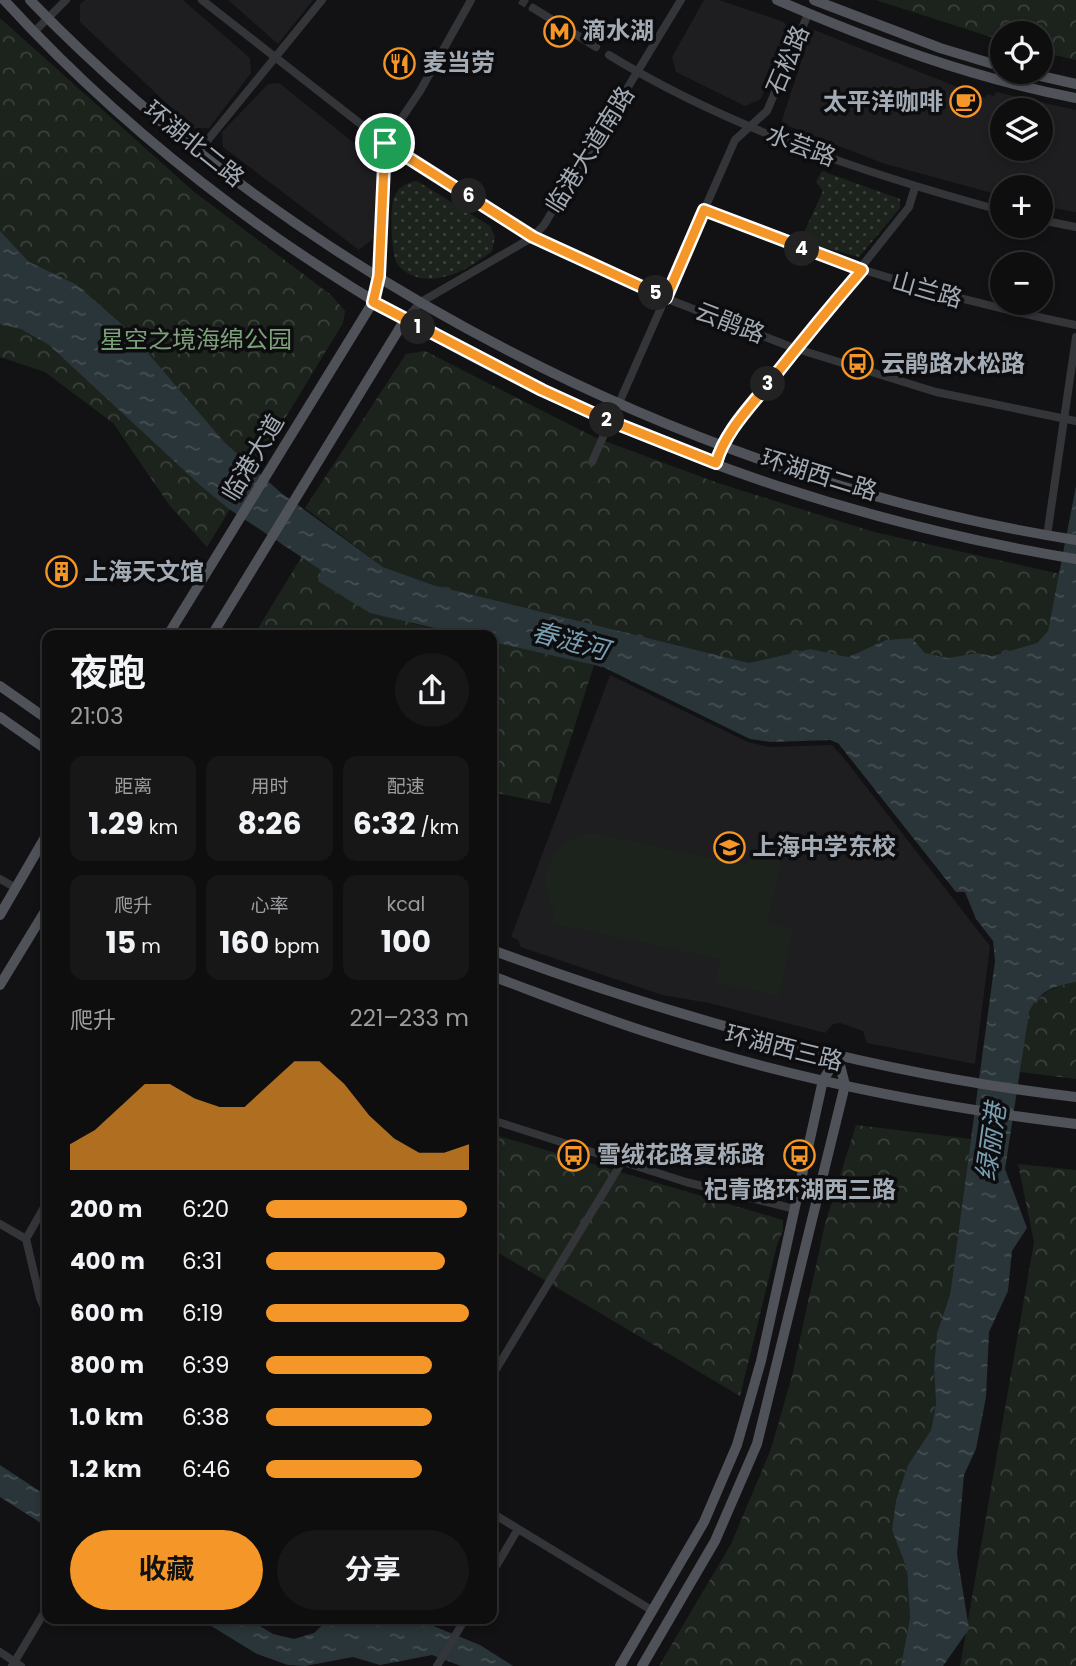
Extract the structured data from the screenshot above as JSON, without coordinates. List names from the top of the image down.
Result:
{
  "streets": {
    "main road": [
      "环湖北二路",
      "临港大道",
      "环湖西二路",
      "环湖西三路"
    ],
    "street": [
      "石松路",
      "水芸路",
      "临港大道南路",
      "山兰路",
      "云鹃路"
    ]
  },
  "crossings": [
    ["石松路", "水芸路"],
    ["石松路", "山兰路"],
    ["石松路", "云鹃路"],
    ["石松路", "环湖西二路"],
    ["环湖北二路", "临港大道"],
    ["环湖北二路", "环湖西二路"],
    ["水芸路", "临港大道南路"],
    ["临港大道南路", "云鹃路"],
    ["临港大道南路", "环湖西二路"],
    ["临港大道", "环湖西二路"]
  ],
  "water": ["春涟河", "绿丽港"],
  "parks": ["星空之境海绵公园"],
  "places": {
    "metro station": ["滴水湖"],
    "restaurant": ["麦当劳"],
    "cafe": ["太平洋咖啡"],
    "bus stop": ["云鹃路水松路", "雪绒花路夏栎路", "杞青路环湖西三路"],
    "building": ["上海天文馆"],
    "school or university": ["上海中学东校"]
  },
  "page": {
    "map_buttons": ["+", "−"],
    "pins": [
      "6",
      "4",
      "5",
      "1",
      "3",
      "2"
    ],
    "heading": ["夜跑", "21:03"],
    "stats": [
      ["距离", "1.29 km"],
      ["用时", "8:26"],
      ["配速", "6:32 /km"],
      ["爬升", "15 m"],
      ["心率", "160 bpm"],
      ["kcal", "100"]
    ],
    "chart": ["爬升", "221–233 m"],
    "list": [
      {
        "name": "200 m",
        "note": "6:20"
      },
      {
        "name": "400 m",
        "note": "6:31"
      },
      {
        "name": "600 m",
        "note": "6:19"
      },
      {
        "name": "800 m",
        "note": "6:39"
      },
      {
        "name": "1.0 km",
        "note": "6:38"
      },
      {
        "name": "1.2 km",
        "note": "6:46"
      }
    ],
    "buttons": ["收藏", "分享"]
  }
}
